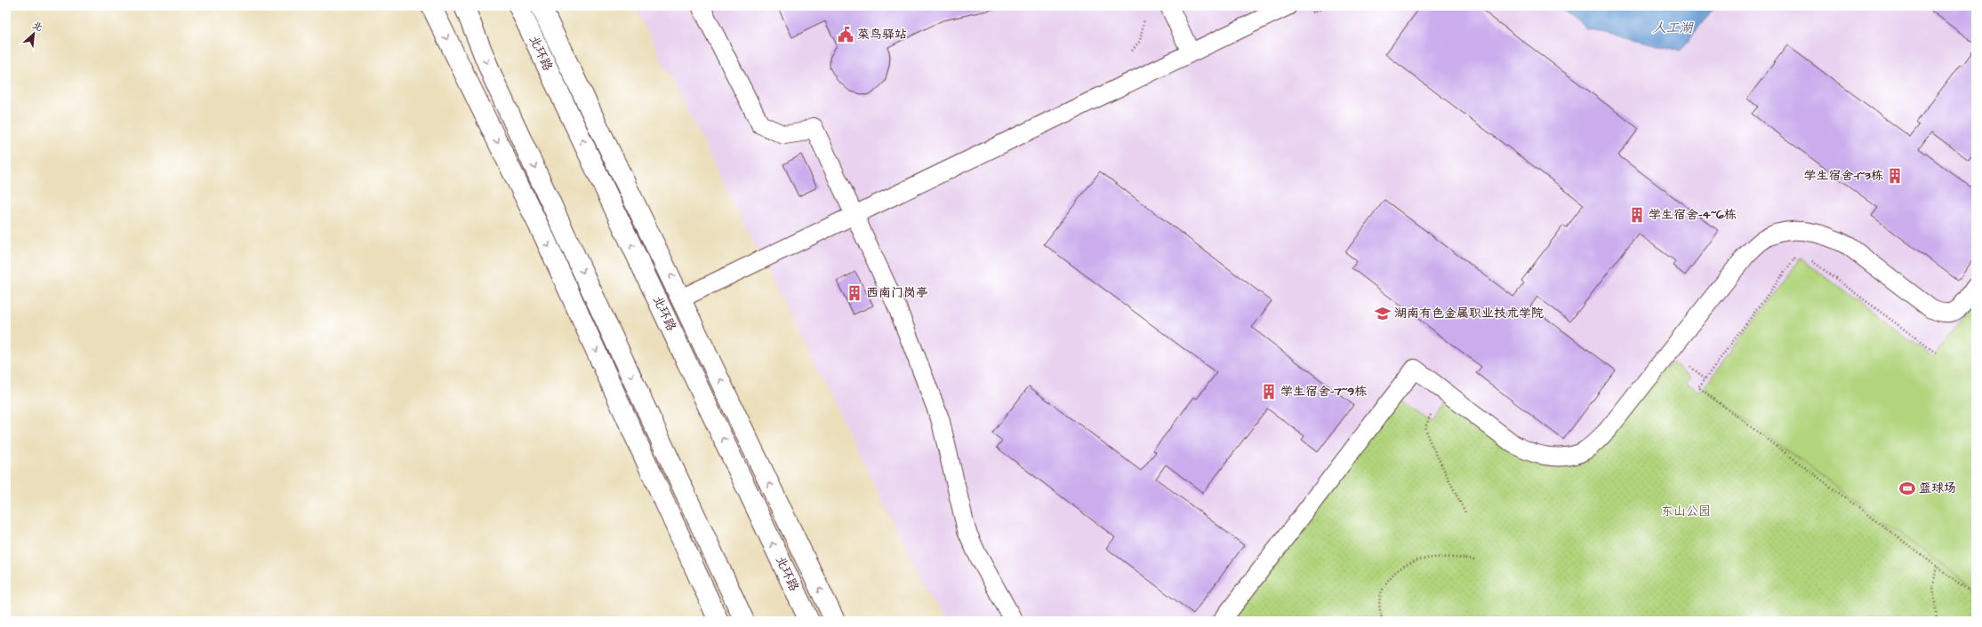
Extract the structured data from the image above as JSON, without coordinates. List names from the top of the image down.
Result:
{
  "streets": {
    "main road": ["北环路"]
  },
  "water": ["人工湖"],
  "parks": ["东山公园"],
  "places": {
    "public building": ["菜鸟驿站"],
    "building": [
      "学生宿舍-1~3栋",
      "学生宿舍-4~6栋",
      "西南门岗亭",
      "学生宿舍-7~9栋"
    ],
    "school or university": ["湖南有色金属职业技术学院"],
    "sports": ["篮球场"]
  },
  "north": "top right"
}
